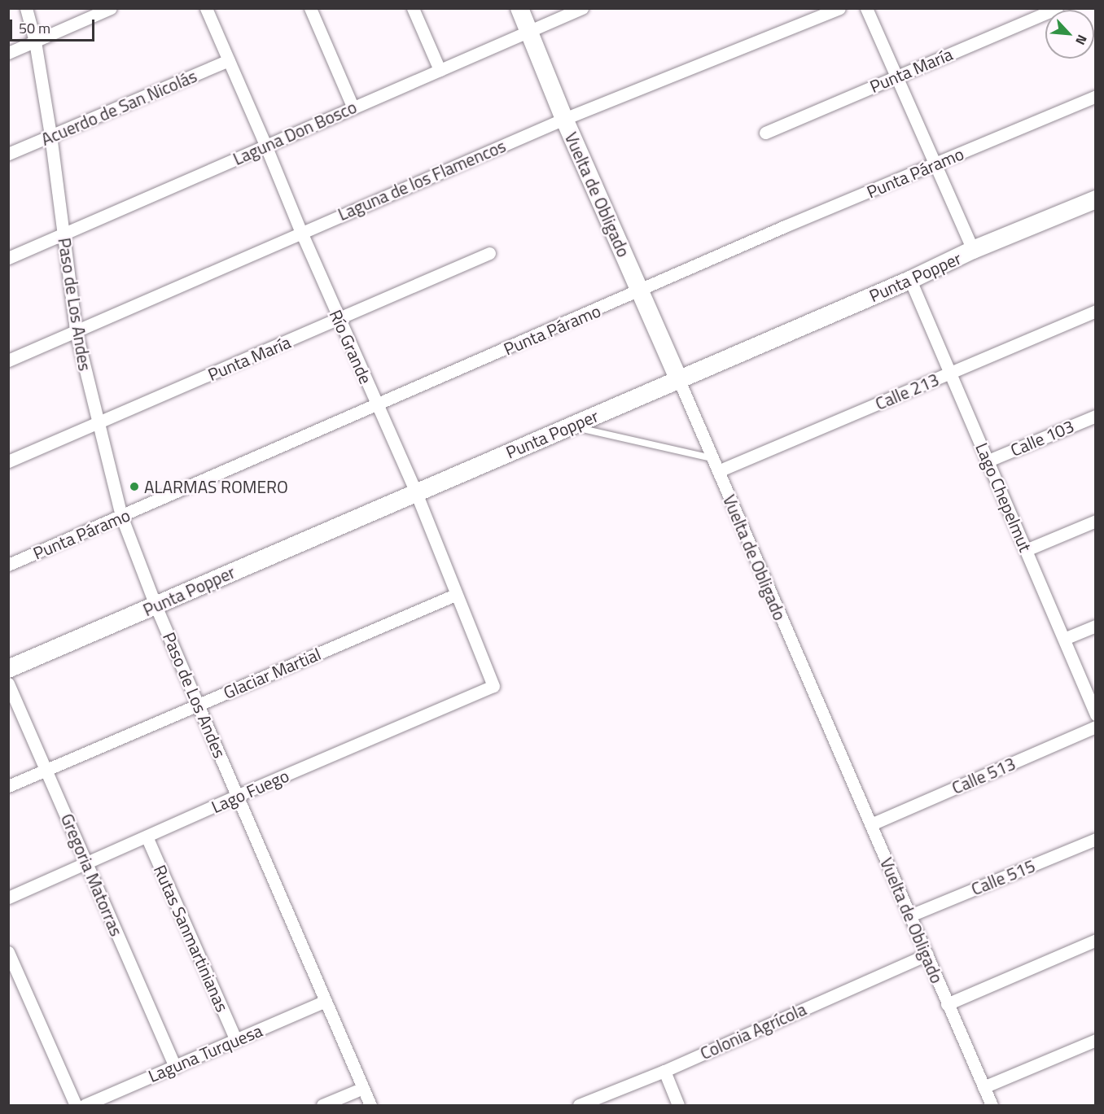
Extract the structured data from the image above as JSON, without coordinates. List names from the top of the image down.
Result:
{
  "streets": {
    "street": [
      "Punta María",
      "Acuerdo de San Nicolás",
      "Laguna Don Bosco",
      "Punta Páramo",
      "Laguna de los Flamencos",
      "Vuelta de Obligado",
      "Punta Popper",
      "Paso de Los Andes",
      "Río Grande",
      "Calle 213",
      "Calle 103",
      "Lago Chepelmut",
      "Glaciar Martial",
      "Calle 513",
      "Lago Fuego",
      "Gregoria Matorras",
      "Calle 515",
      "Rutas Sanmartinianas",
      "Colonia Agrícola",
      "Laguna Turquesa"
    ]
  },
  "crossings": [
    ["Punta María", "Paso de Los Andes"],
    ["Punta María", "Río Grande"],
    ["Acuerdo de San Nicolás", "Paso de Los Andes"],
    ["Acuerdo de San Nicolás", "Río Grande"],
    ["Laguna Don Bosco", "Vuelta de Obligado"],
    ["Laguna Don Bosco", "Paso de Los Andes"],
    ["Laguna Don Bosco", "Río Grande"],
    ["Punta Páramo", "Vuelta de Obligado"],
    ["Punta Páramo", "Paso de Los Andes"],
    ["Punta Páramo", "Río Grande"],
    ["Laguna de los Flamencos", "Vuelta de Obligado"],
    ["Laguna de los Flamencos", "Paso de Los Andes"],
    ["Laguna de los Flamencos", "Río Grande"],
    ["Vuelta de Obligado", "Punta Popper"],
    ["Vuelta de Obligado", "Calle 213"],
    ["Vuelta de Obligado", "Calle 513"],
    ["Vuelta de Obligado", "Calle 515"],
    ["Vuelta de Obligado", "Colonia Agrícola"],
    ["Punta Popper", "Paso de Los Andes"],
    ["Punta Popper", "Río Grande"],
    ["Punta Popper", "Lago Chepelmut"],
    ["Paso de Los Andes", "Glaciar Martial"],
    ["Paso de Los Andes", "Lago Fuego"],
    ["Paso de Los Andes", "Laguna Turquesa"],
    ["Río Grande", "Glaciar Martial"],
    ["Río Grande", "Lago Fuego"],
    ["Calle 213", "Lago Chepelmut"],
    ["Calle 103", "Lago Chepelmut"],
    ["Glaciar Martial", "Gregoria Matorras"],
    ["Lago Fuego", "Gregoria Matorras"],
    ["Lago Fuego", "Rutas Sanmartinianas"],
    ["Gregoria Matorras", "Laguna Turquesa"],
    ["Rutas Sanmartinianas", "Laguna Turquesa"]
  ],
  "places": ["ALARMAS ROMERO"],
  "scale_bar": "50 m",
  "north": "bottom right"
}
